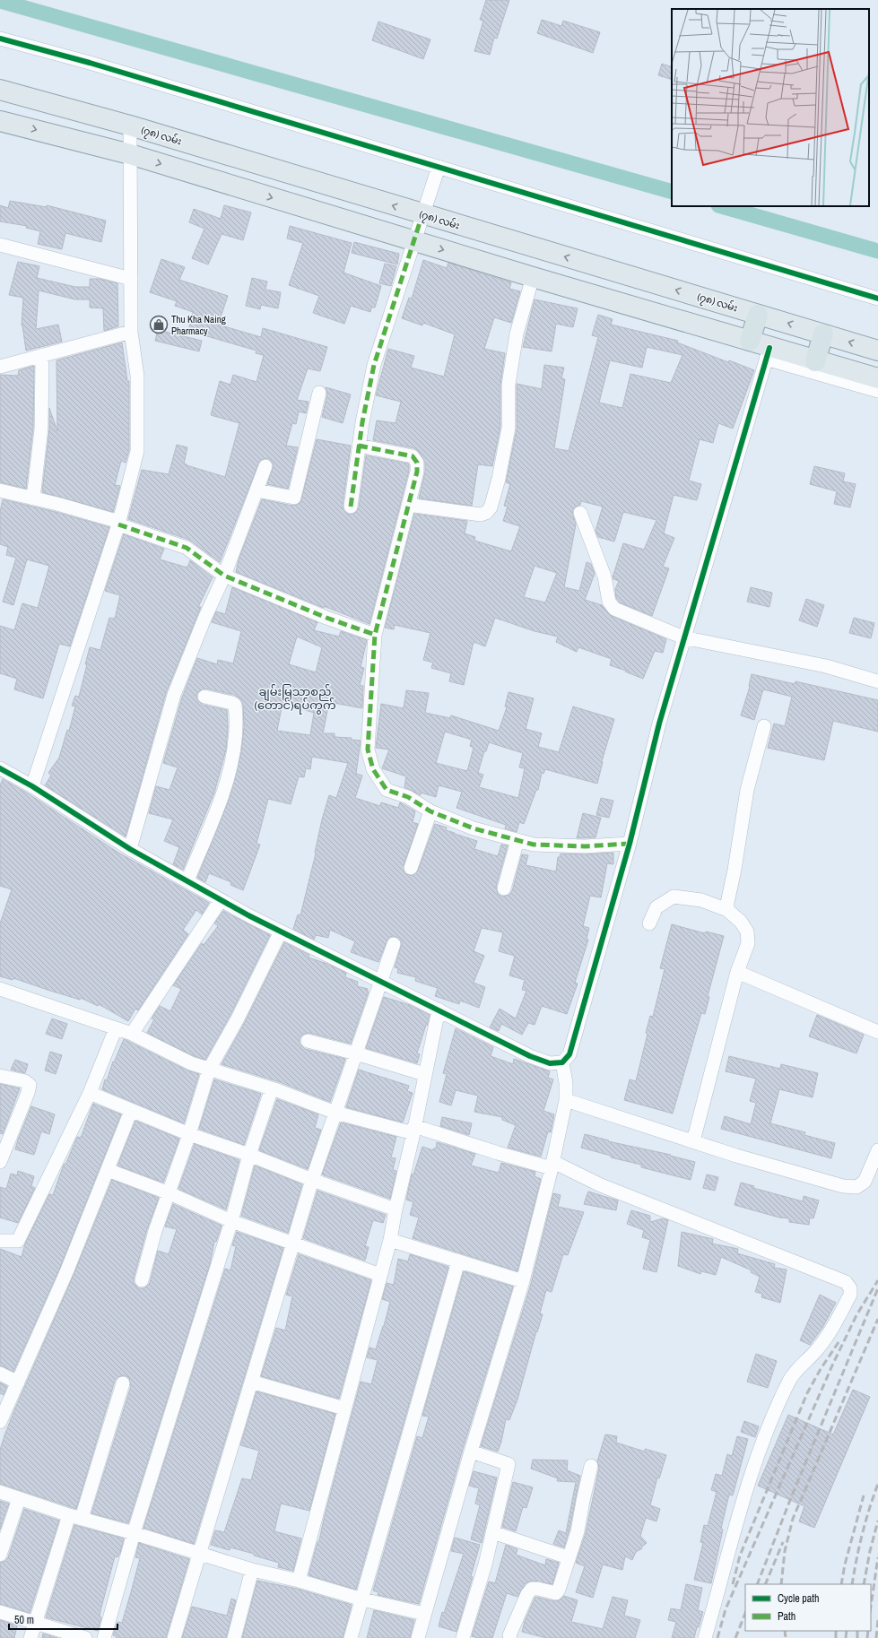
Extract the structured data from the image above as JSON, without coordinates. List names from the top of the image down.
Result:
{
  "streets": {
    "main road": ["(၇၈) လမ်း"]
  },
  "districts": ["ချမ်းမြသာစည် (တောင်)ရပ်ကွက်"],
  "places": {
    "shop": ["Thu Kha Naing Pharmacy"]
  },
  "legend": ["Cycle path", "Path"],
  "scale_bar": "50 m"
}
